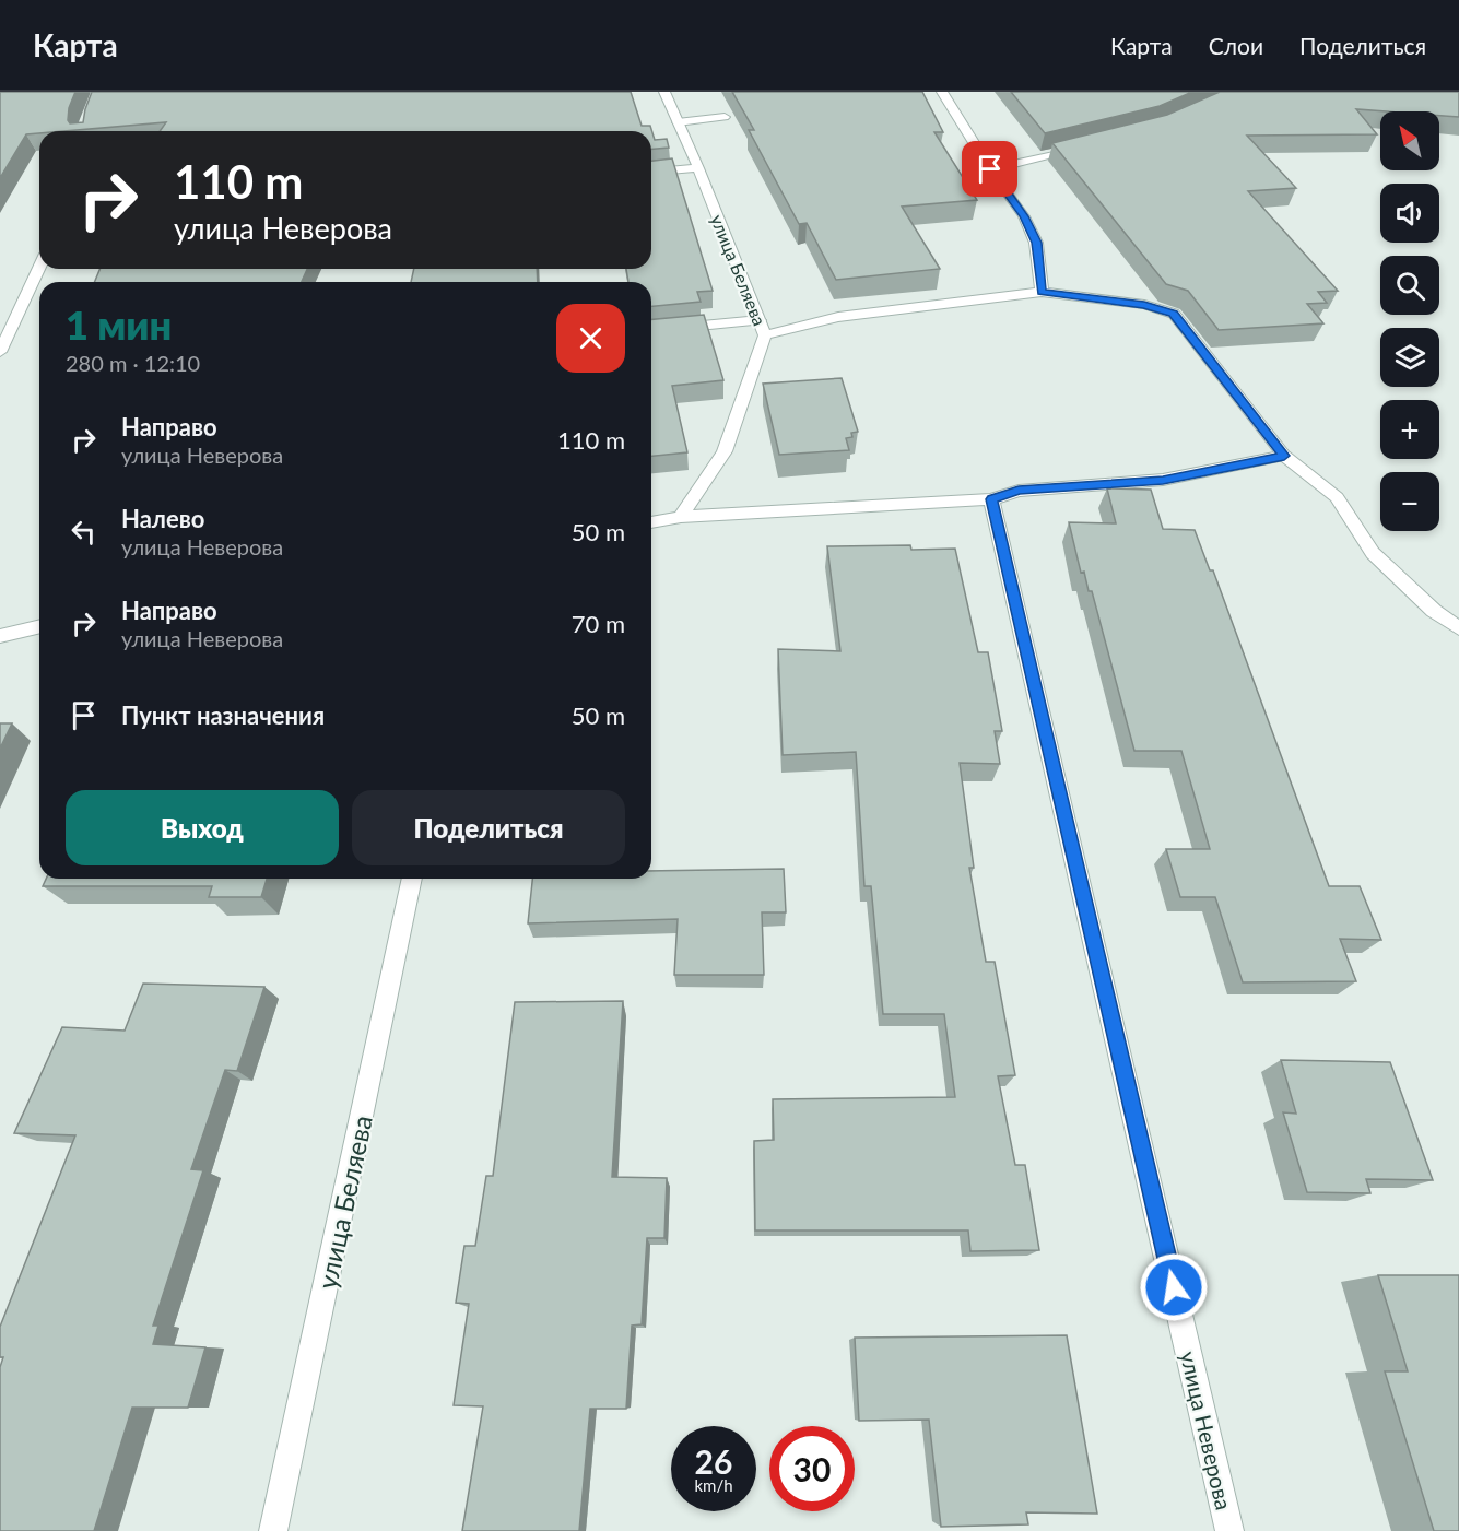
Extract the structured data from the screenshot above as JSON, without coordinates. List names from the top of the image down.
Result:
{
  "streets": {
    "street": ["улица Беляева", "улица Неверова"]
  },
  "north": "top left",
  "page": {
    "header": "Карта",
    "nav": ["Карта", "Слои", "Поделиться"],
    "map_buttons": ["+", "−"],
    "turn": ["110 m", "улица Неверова"],
    "heading": ["1 мин", "280 m · 12:10"],
    "list": [
      {
        "name": "Направо",
        "note": "улица Неверова",
        "value": "110 m"
      },
      {
        "name": "Налево",
        "note": "улица Неверова",
        "value": "50 m"
      },
      {
        "name": "Направо",
        "note": "улица Неверова",
        "value": "70 m"
      },
      {
        "name": "Пункт назначения",
        "value": "50 m"
      }
    ],
    "buttons": ["Выход", "Поделиться"],
    "speed": "26 km/h",
    "limit": "30"
  }
}
